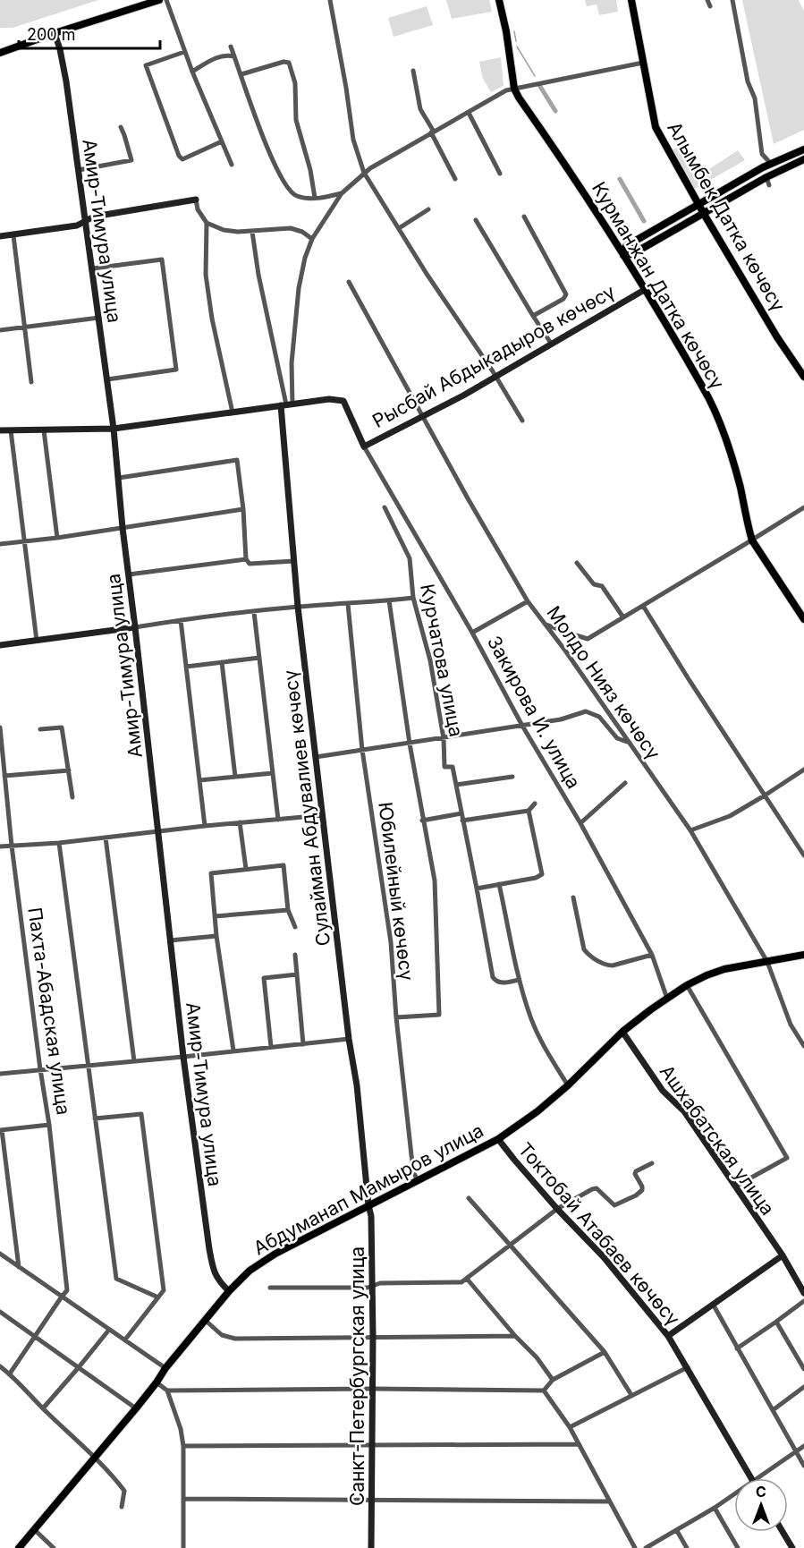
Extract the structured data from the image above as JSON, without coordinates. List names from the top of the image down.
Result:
{
  "streets": {
    "main road": ["Алымбек Датка көчөсү", "Курманжан Датка көчөсү", "Абдуманап Мамыров улица"],
    "street": [
      "Амир-Тимура улица",
      "Рысбай Абдыкадыров көчөсү",
      "Курчатова улица",
      "Молдо Нияз көчөсү",
      "Закирова И. улица",
      "Сулайман Абдувалиев көчөсү",
      "Юбилейный көчөсү",
      "Пахта-Абадская улица",
      "Ашхабатская улица",
      "Токтобай Атабаев көчөсү",
      "Санкт-Петербургская улица"
    ]
  },
  "crossings": [
    ["Амир-Тимура улица", "Рысбай Абдыкадыров көчөсү"],
    ["Амир-Тимура улица", "Абдуманап Мамыров улица"],
    ["Курманжан Датка көчөсү", "Рысбай Абдыкадыров көчөсү"],
    ["Рысбай Абдыкадыров көчөсү", "Молдо Нияз көчөсү"],
    ["Рысбай Абдыкадыров көчөсү", "Закирова И. улица"],
    ["Рысбай Абдыкадыров көчөсү", "Сулайман Абдувалиев көчөсү"],
    ["Молдо Нияз көчөсү", "Абдуманап Мамыров улица"],
    ["Закирова И. улица", "Абдуманап Мамыров улица"],
    ["Сулайман Абдувалиев көчөсү", "Абдуманап Мамыров улица"],
    ["Сулайман Абдувалиев көчөсү", "Санкт-Петербургская улица"],
    ["Юбилейный көчөсү", "Абдуманап Мамыров улица"],
    ["Ашхабатская улица", "Абдуманап Мамыров улица"],
    ["Абдуманап Мамыров улица", "Токтобай Атабаев көчөсү"],
    ["Абдуманап Мамыров улица", "Санкт-Петербургская улица"]
  ],
  "scale_bar": "200 m",
  "north": "top"
}
